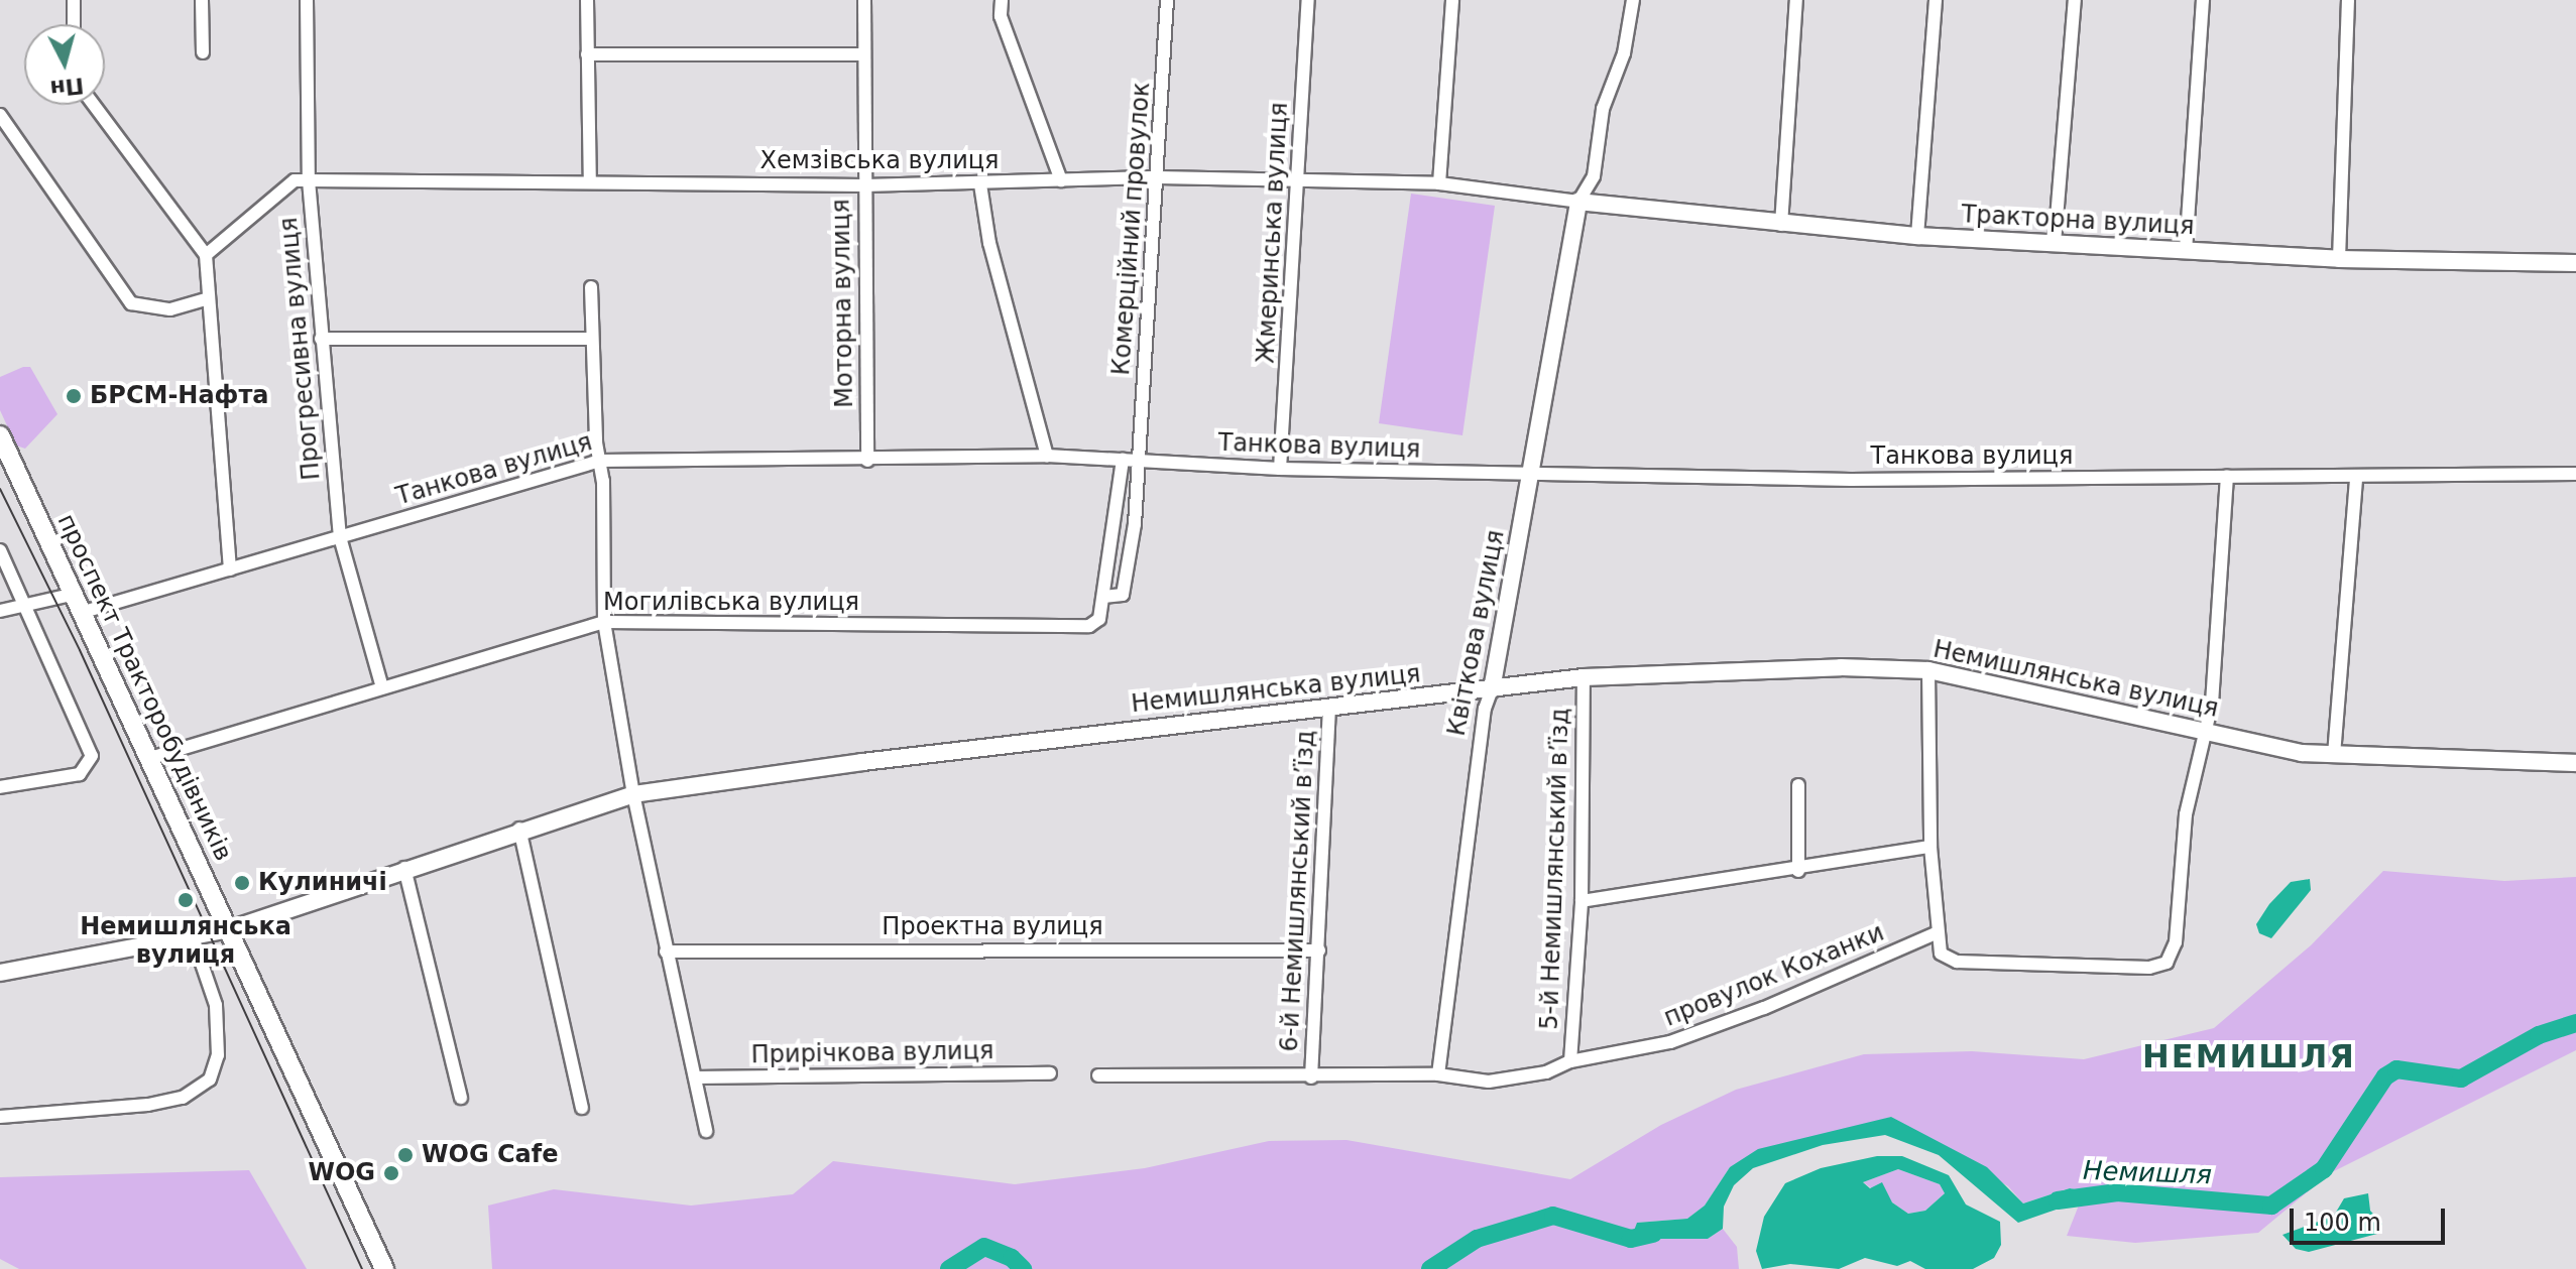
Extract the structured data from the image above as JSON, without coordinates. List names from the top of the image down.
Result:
{
  "streets": {
    "main road": ["проспект Тракторобудівників"],
    "street": [
      "Хемзівська вулиця",
      "Тракторна вулиця",
      "Комерційний провулок",
      "Жмеринська вулиця",
      "Моторна вулиця",
      "Прогресивна вулиця",
      "Танкова вулиця",
      "Могилівська вулиця",
      "Квіткова вулиця",
      "Немишлянська вулиця",
      "5-й Немишлянський в’їзд",
      "6-й Немишлянський в’їзд",
      "Проектна вулиця",
      "провулок Коханки",
      "Прирічкова вулиця"
    ]
  },
  "crossings": [
    ["Хемзівська вулиця", "Тракторна вулиця"],
    ["Хемзівська вулиця", "Комерційний провулок"],
    ["Хемзівська вулиця", "Жмеринська вулиця"],
    ["Хемзівська вулиця", "Моторна вулиця"],
    ["Хемзівська вулиця", "Прогресивна вулиця"],
    ["Хемзівська вулиця", "Квіткова вулиця"],
    ["Тракторна вулиця", "Квіткова вулиця"],
    ["Комерційний провулок", "Танкова вулиця"],
    ["Комерційний провулок", "Могилівська вулиця"],
    ["Жмеринська вулиця", "Танкова вулиця"],
    ["Моторна вулиця", "Танкова вулиця"],
    ["Прогресивна вулиця", "Танкова вулиця"],
    ["Прогресивна вулиця", "Могилівська вулиця"],
    ["Танкова вулиця", "Квіткова вулиця"],
    ["Танкова вулиця", "проспект Тракторобудівників"],
    ["Могилівська вулиця", "проспект Тракторобудівників"],
    ["Квіткова вулиця", "Немишлянська вулиця"],
    ["Квіткова вулиця", "провулок Коханки"],
    ["Немишлянська вулиця", "проспект Тракторобудівників"],
    ["Немишлянська вулиця", "5-й Немишлянський в’їзд"],
    ["Немишлянська вулиця", "6-й Немишлянський в’їзд"],
    ["5-й Немишлянський в’їзд", "провулок Коханки"],
    ["6-й Немишлянський в’їзд", "Проектна вулиця"]
  ],
  "districts": ["НЕМИШЛЯ"],
  "water": ["Немишля"],
  "places": [
    "БРСМ-Нафта",
    "Кулиничі",
    "Немишлянська вулиця",
    "WOG Cafe",
    "WOG"
  ],
  "scale_bar": "100 m",
  "north": "bottom"
}
